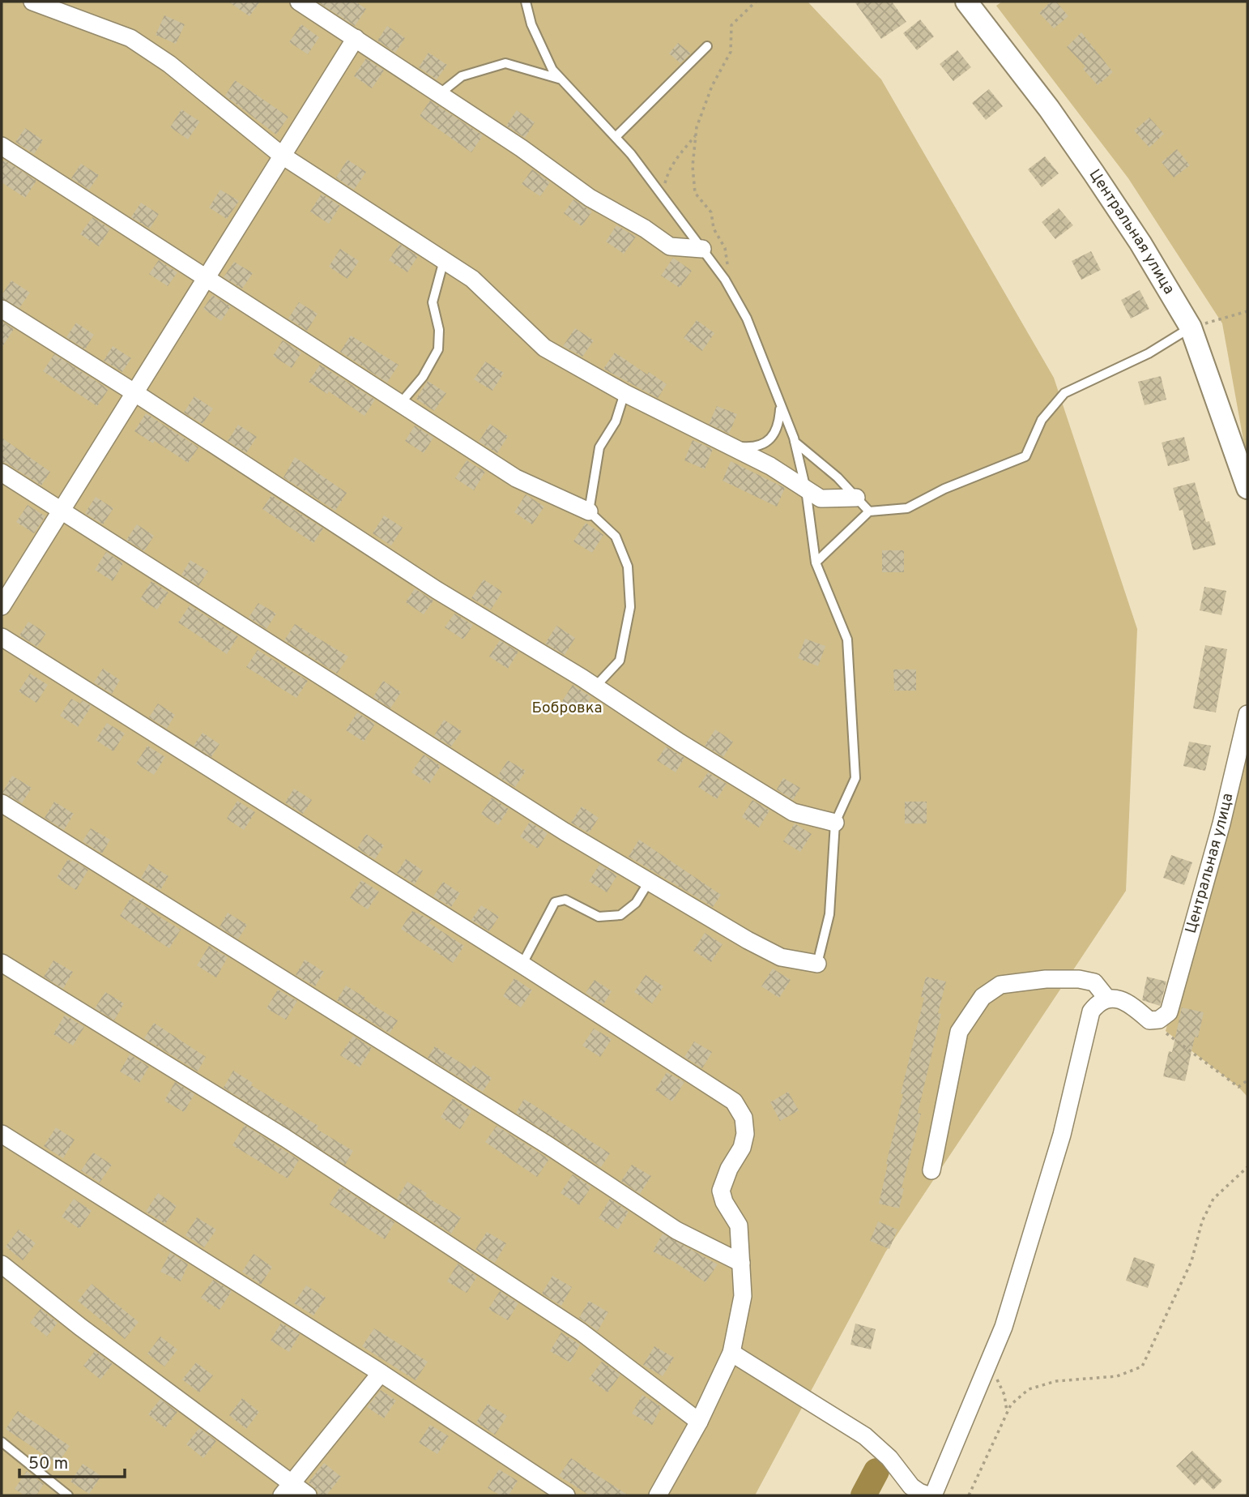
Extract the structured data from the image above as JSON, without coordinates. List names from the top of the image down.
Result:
{
  "streets": {
    "street": ["Центральная улица"]
  },
  "parks": ["Бобровка"],
  "scale_bar": "50 m"
}
